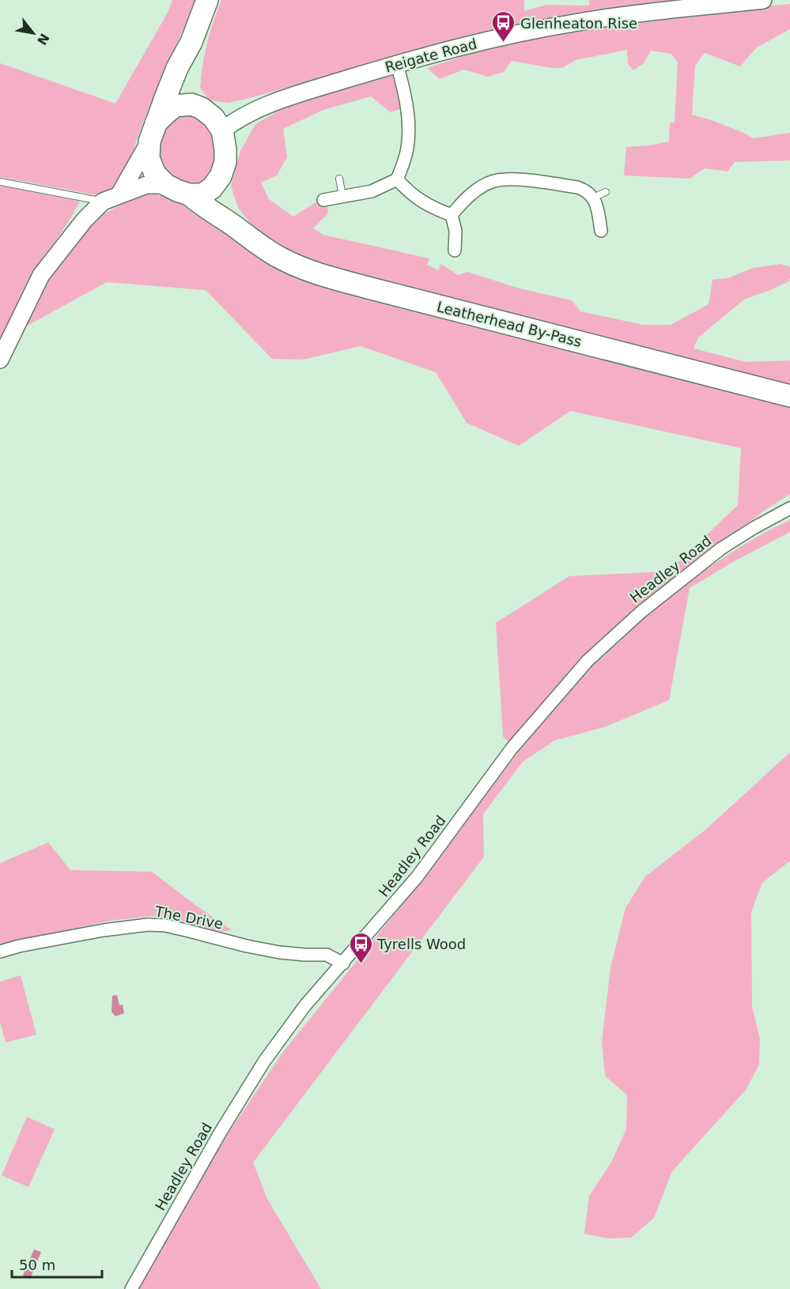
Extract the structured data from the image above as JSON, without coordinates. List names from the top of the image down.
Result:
{
  "streets": {
    "highway": ["Leatherhead By-Pass"],
    "main road": ["Reigate Road"],
    "street": ["Headley Road", "The Drive"]
  },
  "crossings": [
    ["Reigate Road", "Leatherhead By-Pass"],
    ["Headley Road", "The Drive"]
  ],
  "places": {
    "bus stop": ["Glenheaton Rise", "Tyrells Wood"]
  },
  "scale_bar": "50 m",
  "north": "bottom right"
}
